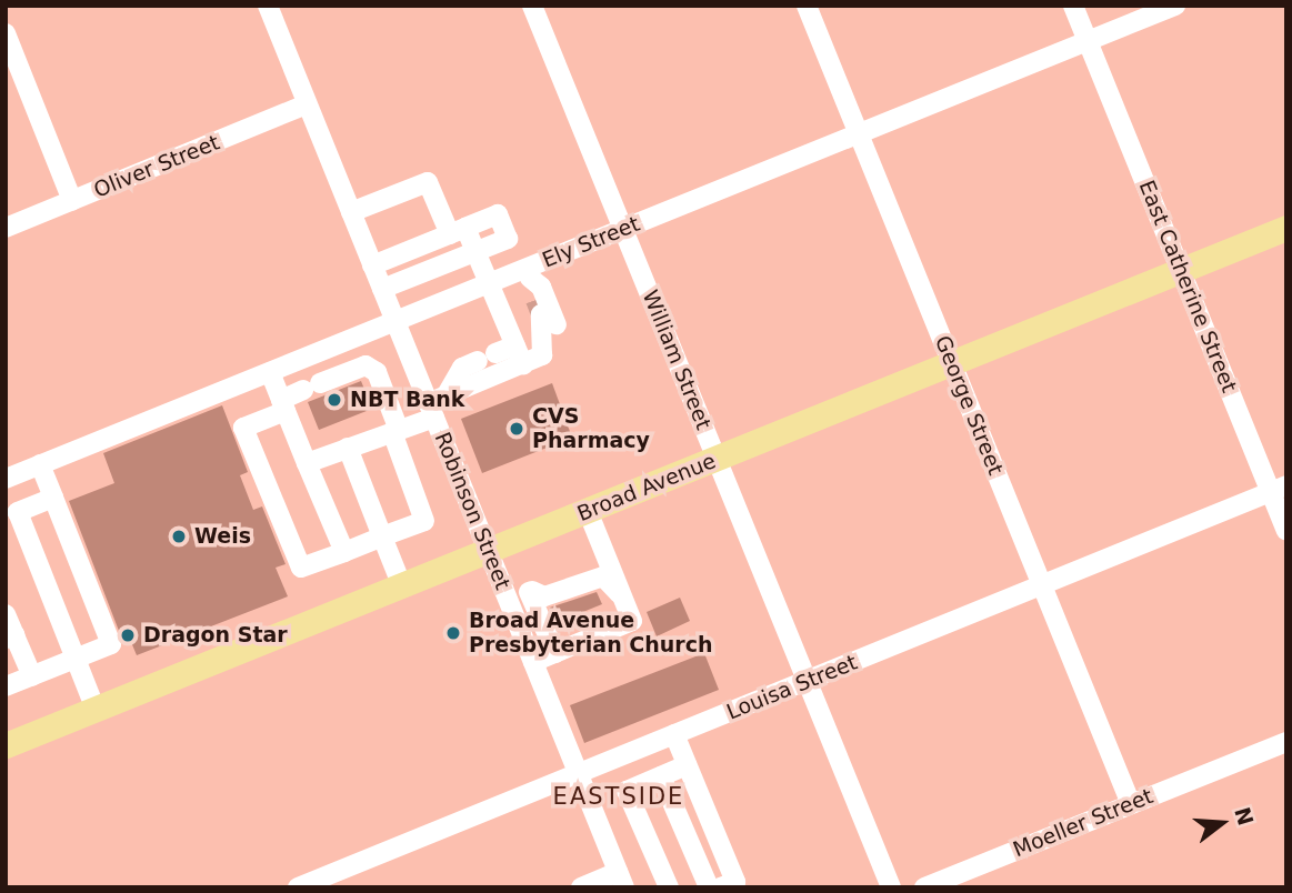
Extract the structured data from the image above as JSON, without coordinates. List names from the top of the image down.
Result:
{
  "streets": {
    "main road": ["Broad Avenue"],
    "street": [
      "Oliver Street",
      "Ely Street",
      "East Catherine Street",
      "William Street",
      "George Street",
      "Robinson Street",
      "Louisa Street",
      "Moeller Street"
    ]
  },
  "crossings": [
    ["Oliver Street", "Robinson Street"],
    ["Ely Street", "East Catherine Street"],
    ["Ely Street", "William Street"],
    ["Ely Street", "George Street"],
    ["Ely Street", "Robinson Street"],
    ["East Catherine Street", "Broad Avenue"],
    ["East Catherine Street", "Louisa Street"],
    ["William Street", "Broad Avenue"],
    ["William Street", "Louisa Street"],
    ["George Street", "Broad Avenue"],
    ["George Street", "Louisa Street"],
    ["George Street", "Moeller Street"],
    ["Broad Avenue", "Robinson Street"],
    ["Robinson Street", "Louisa Street"]
  ],
  "districts": ["EASTSIDE"],
  "places": [
    "NBT Bank",
    "CVS Pharmacy",
    "Weis",
    "Broad Avenue Presbyterian Church",
    "Dragon Star"
  ],
  "north": "right"
}
